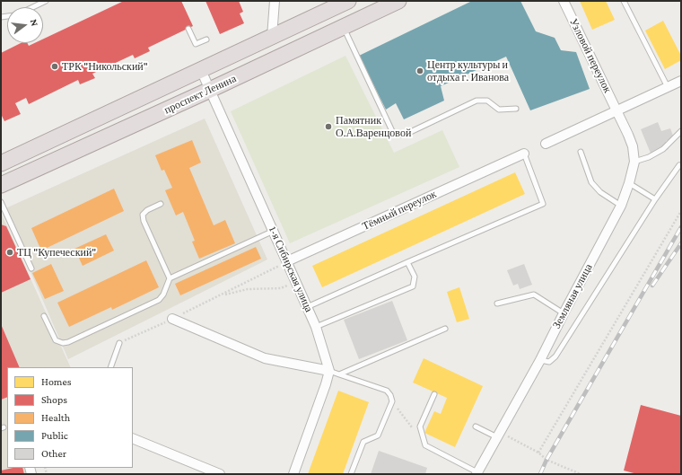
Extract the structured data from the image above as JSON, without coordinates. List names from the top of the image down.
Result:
{
  "streets": {
    "highway": ["проспект Ленина"],
    "street": [
      "Узловой переулок",
      "Тёмный переулок",
      "1-я Сибирская улица",
      "Земляная улица"
    ]
  },
  "crossings": [
    ["Узловой переулок", "Земляная улица"],
    ["проспект Ленина", "1-я Сибирская улица"],
    ["Тёмный переулок", "1-я Сибирская улица"]
  ],
  "places": [
    "ТРК \"Никольский\"",
    "Центр культуры и отдыха г. Иванова",
    "Памятник О.А.Варенцовой",
    "ТЦ \"Купеческий\""
  ],
  "legend": [
    "Homes",
    "Shops",
    "Health",
    "Public",
    "Other"
  ],
  "north": "right"
}
